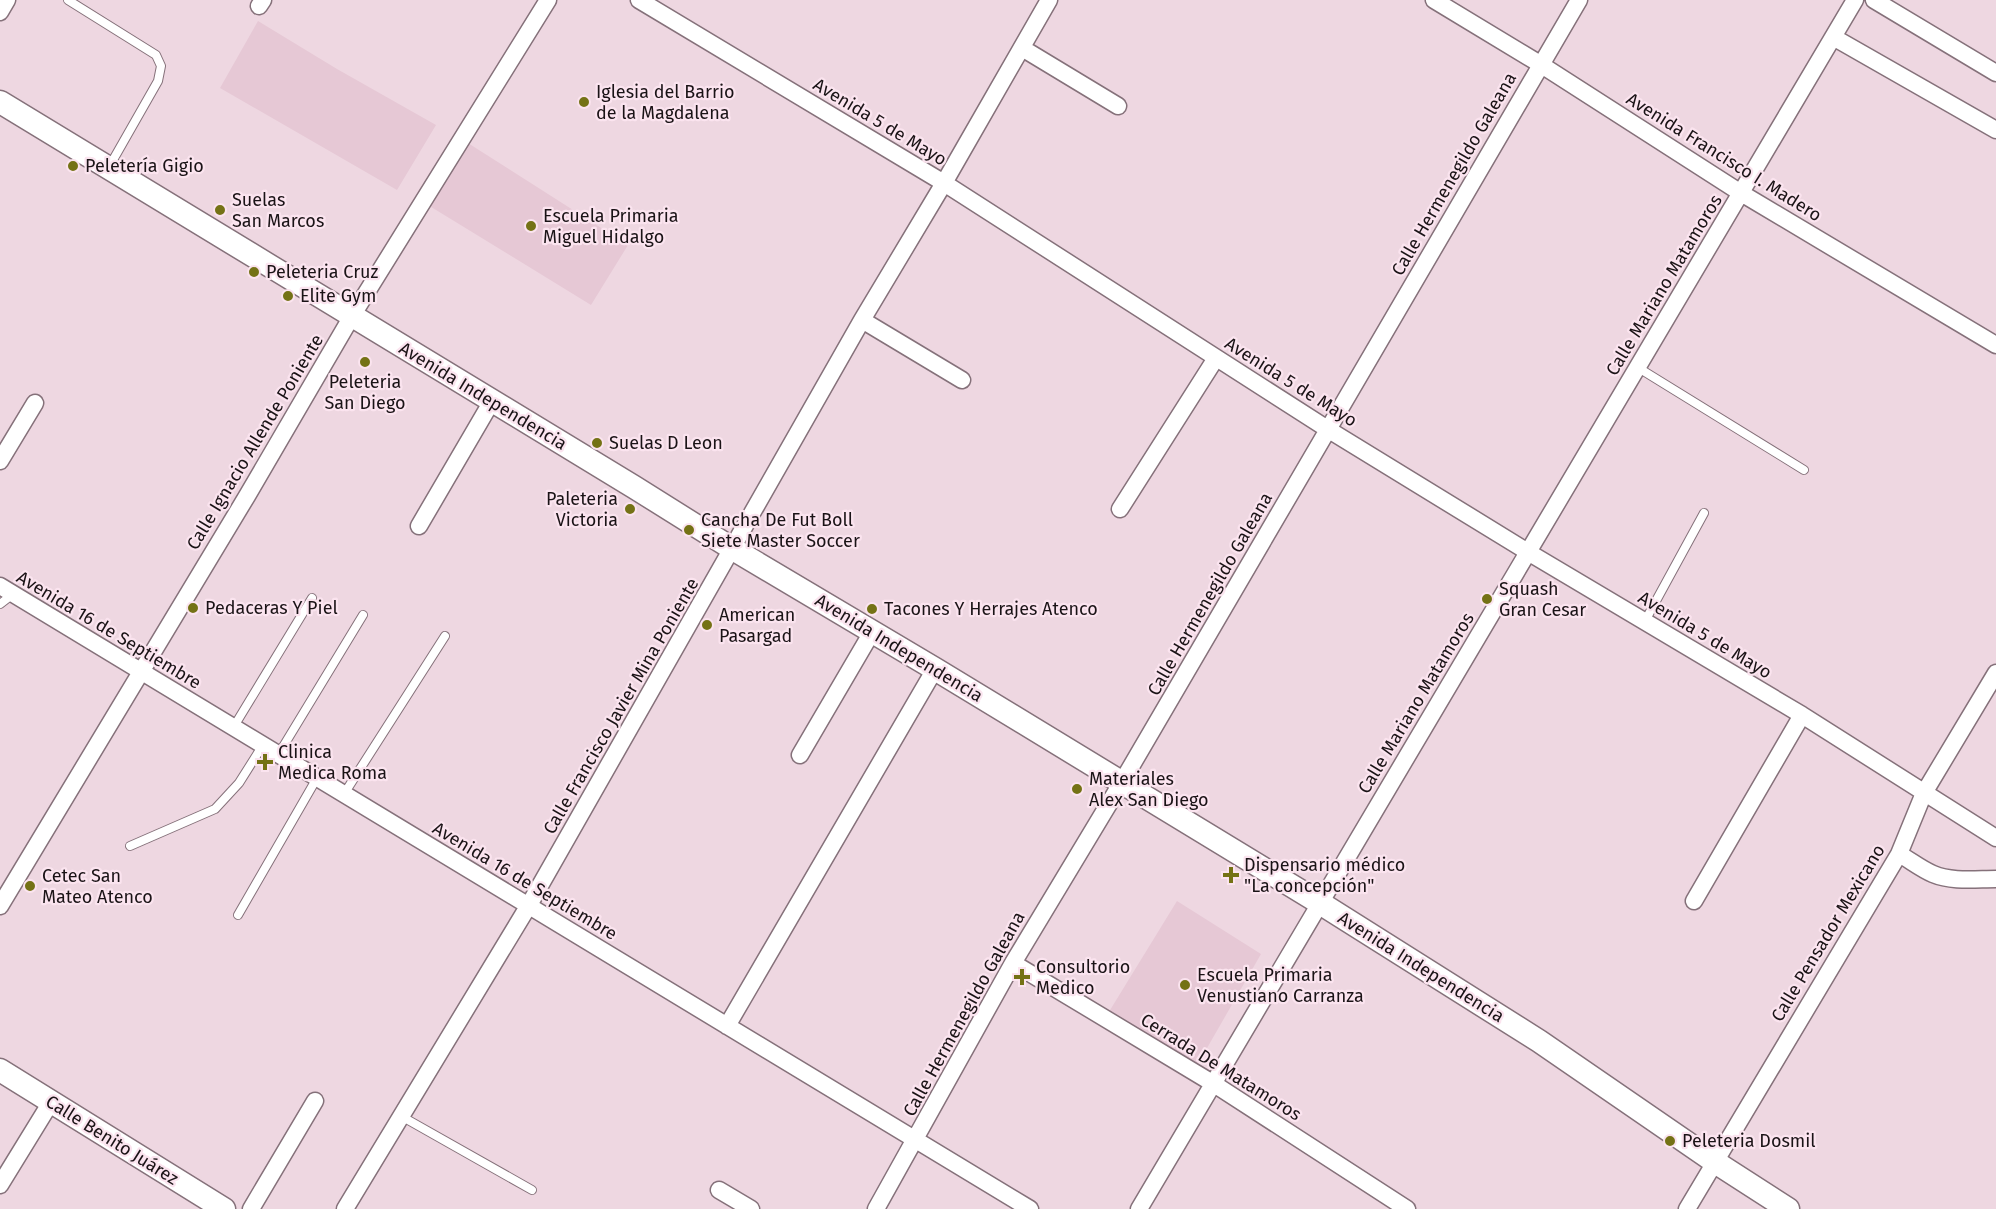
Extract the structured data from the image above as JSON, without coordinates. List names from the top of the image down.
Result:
{
  "streets": {
    "main road": ["Avenida Independencia", "Calle Benito Juárez"],
    "street": [
      "Avenida 5 de Mayo",
      "Avenida Francisco I. Madero",
      "Calle Hermenegildo Galeana",
      "Calle Mariano Matamoros",
      "Calle Ignacio Allende Poniente",
      "Avenida 16 de Septiembre",
      "Calle Francisco Javier Mina Poniente",
      "Calle Pensador Mexicano",
      "Cerrada De Matamoros"
    ]
  },
  "crossings": [
    ["Avenida 5 de Mayo", "Calle Hermenegildo Galeana"],
    ["Avenida 5 de Mayo", "Calle Mariano Matamoros"],
    ["Avenida 5 de Mayo", "Calle Francisco Javier Mina Poniente"],
    ["Avenida 5 de Mayo", "Calle Pensador Mexicano"],
    ["Avenida Francisco I. Madero", "Calle Hermenegildo Galeana"],
    ["Avenida Francisco I. Madero", "Calle Mariano Matamoros"],
    ["Calle Hermenegildo Galeana", "Avenida Independencia"],
    ["Calle Hermenegildo Galeana", "Avenida 16 de Septiembre"],
    ["Calle Hermenegildo Galeana", "Cerrada De Matamoros"],
    ["Calle Mariano Matamoros", "Avenida Independencia"],
    ["Calle Mariano Matamoros", "Cerrada De Matamoros"],
    ["Avenida Independencia", "Calle Ignacio Allende Poniente"],
    ["Avenida Independencia", "Calle Francisco Javier Mina Poniente"],
    ["Avenida Independencia", "Calle Pensador Mexicano"],
    ["Calle Ignacio Allende Poniente", "Avenida 16 de Septiembre"],
    ["Avenida 16 de Septiembre", "Calle Francisco Javier Mina Poniente"]
  ],
  "places": {
    "other": [
      "Iglesia del Barrio de la Magdalena",
      "Peletería Gigio",
      "Suelas San Marcos",
      "Escuela Primaria Miguel Hidalgo",
      "Peleteria Cruz",
      "Elite Gym",
      "Peleteria San Diego",
      "Suelas D Leon",
      "Paleteria Victoria",
      "Cancha De Fut Boll Siete Master Soccer",
      "Squash Gran Cesar",
      "Pedaceras Y Piel",
      "Tacones Y Herrajes Atenco",
      "American Pasargad",
      "Materiales Alex San Diego",
      "Cetec San Mateo Atenco",
      "Escuela Primaria Venustiano Carranza",
      "Peleteria Dosmil"
    ],
    "health": ["Clinica Medica Roma", "Dispensario médico \"La concepción\"", "Consultorio Medico"]
  }
}
